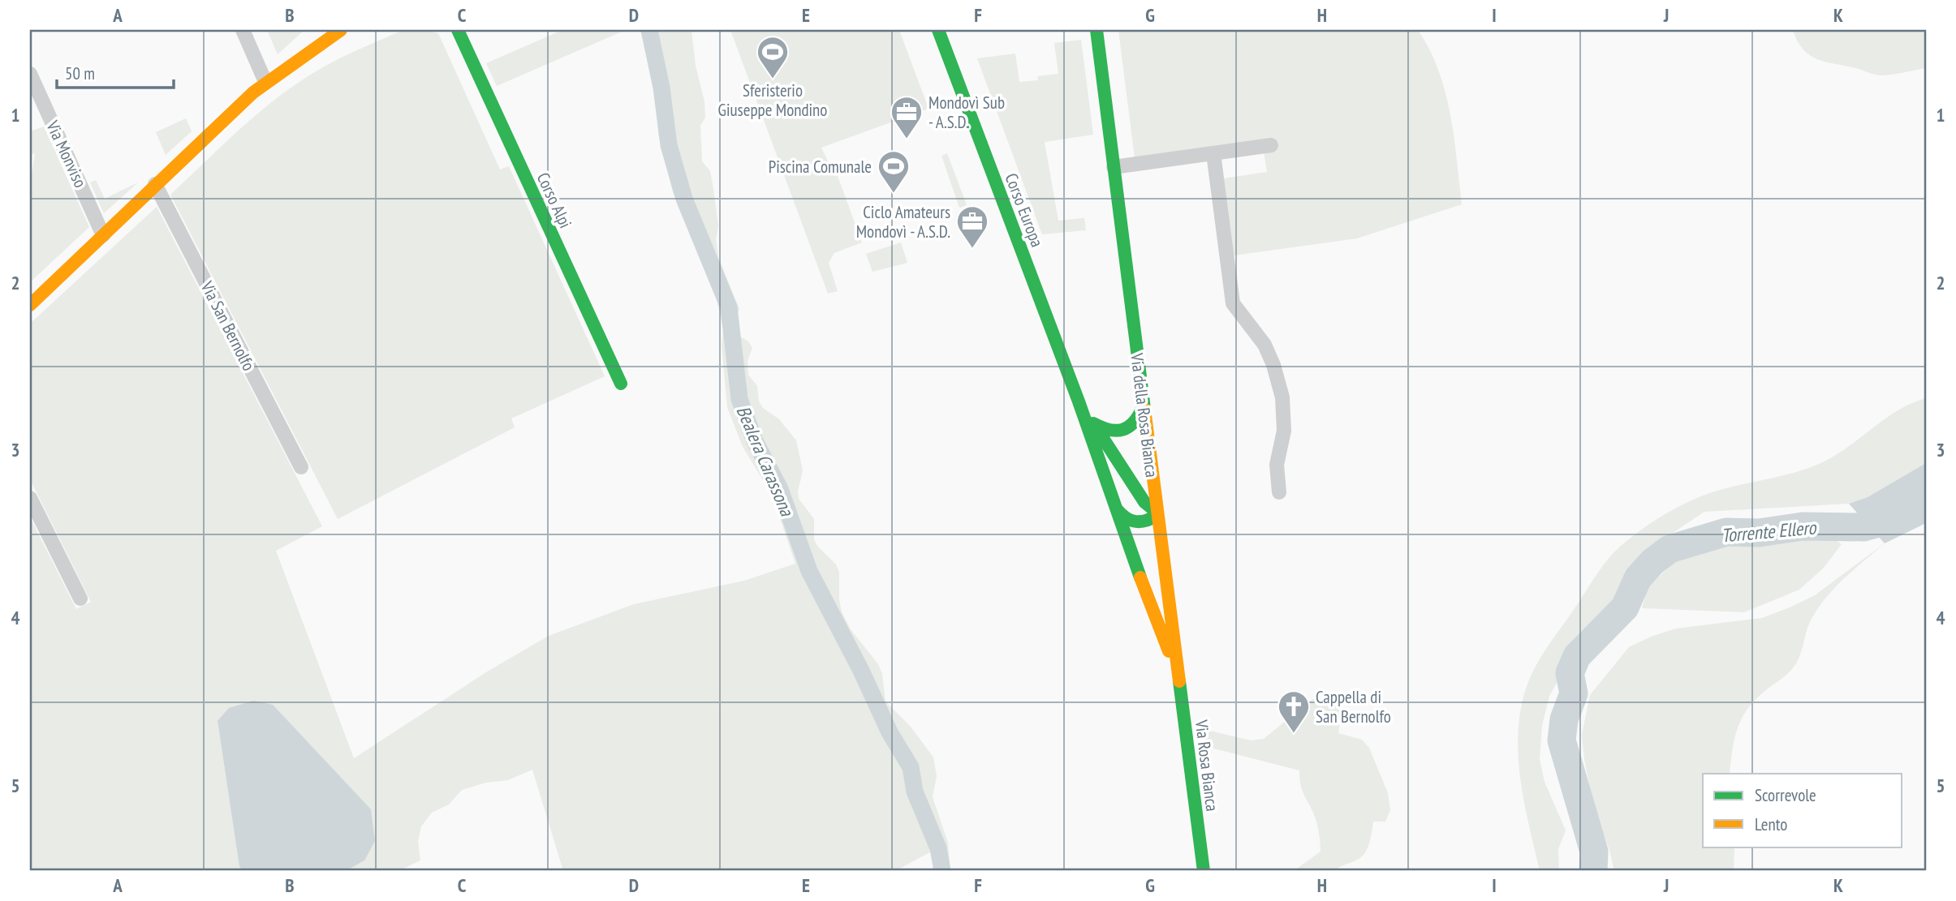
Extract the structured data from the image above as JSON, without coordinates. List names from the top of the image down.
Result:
{
  "streets": {
    "street": [
      "Via Monviso",
      "Corso Alpi",
      "Corso Europa",
      "Via San Bernolfo",
      "Via della Rosa Bianca",
      "Via Rosa Bianca"
    ]
  },
  "crossings": [
    ["Corso Europa", "Via della Rosa Bianca"],
    ["Corso Europa", "Via Rosa Bianca"],
    ["Via della Rosa Bianca", "Via Rosa Bianca"]
  ],
  "water": ["Bealera Carassona", "Torrente Ellero"],
  "places": {
    "sports": ["Sferisterio Giuseppe Mondino", "Piscina Comunale"],
    "office": ["Mondovì Sub - A.S.D.", "Ciclo Amateurs Mondovì - A.S.D."],
    "church": ["Cappella di San Bernolfo"]
  },
  "legend": ["Scorrevole", "Lento"],
  "scale_bar": "50 m",
  "grid": {
    "columns": [
      "A",
      "B",
      "C",
      "D",
      "E",
      "F",
      "G",
      "H",
      "I",
      "J",
      "K"
    ],
    "rows": [
      "1",
      "2",
      "3",
      "4",
      "5"
    ]
  }
}
